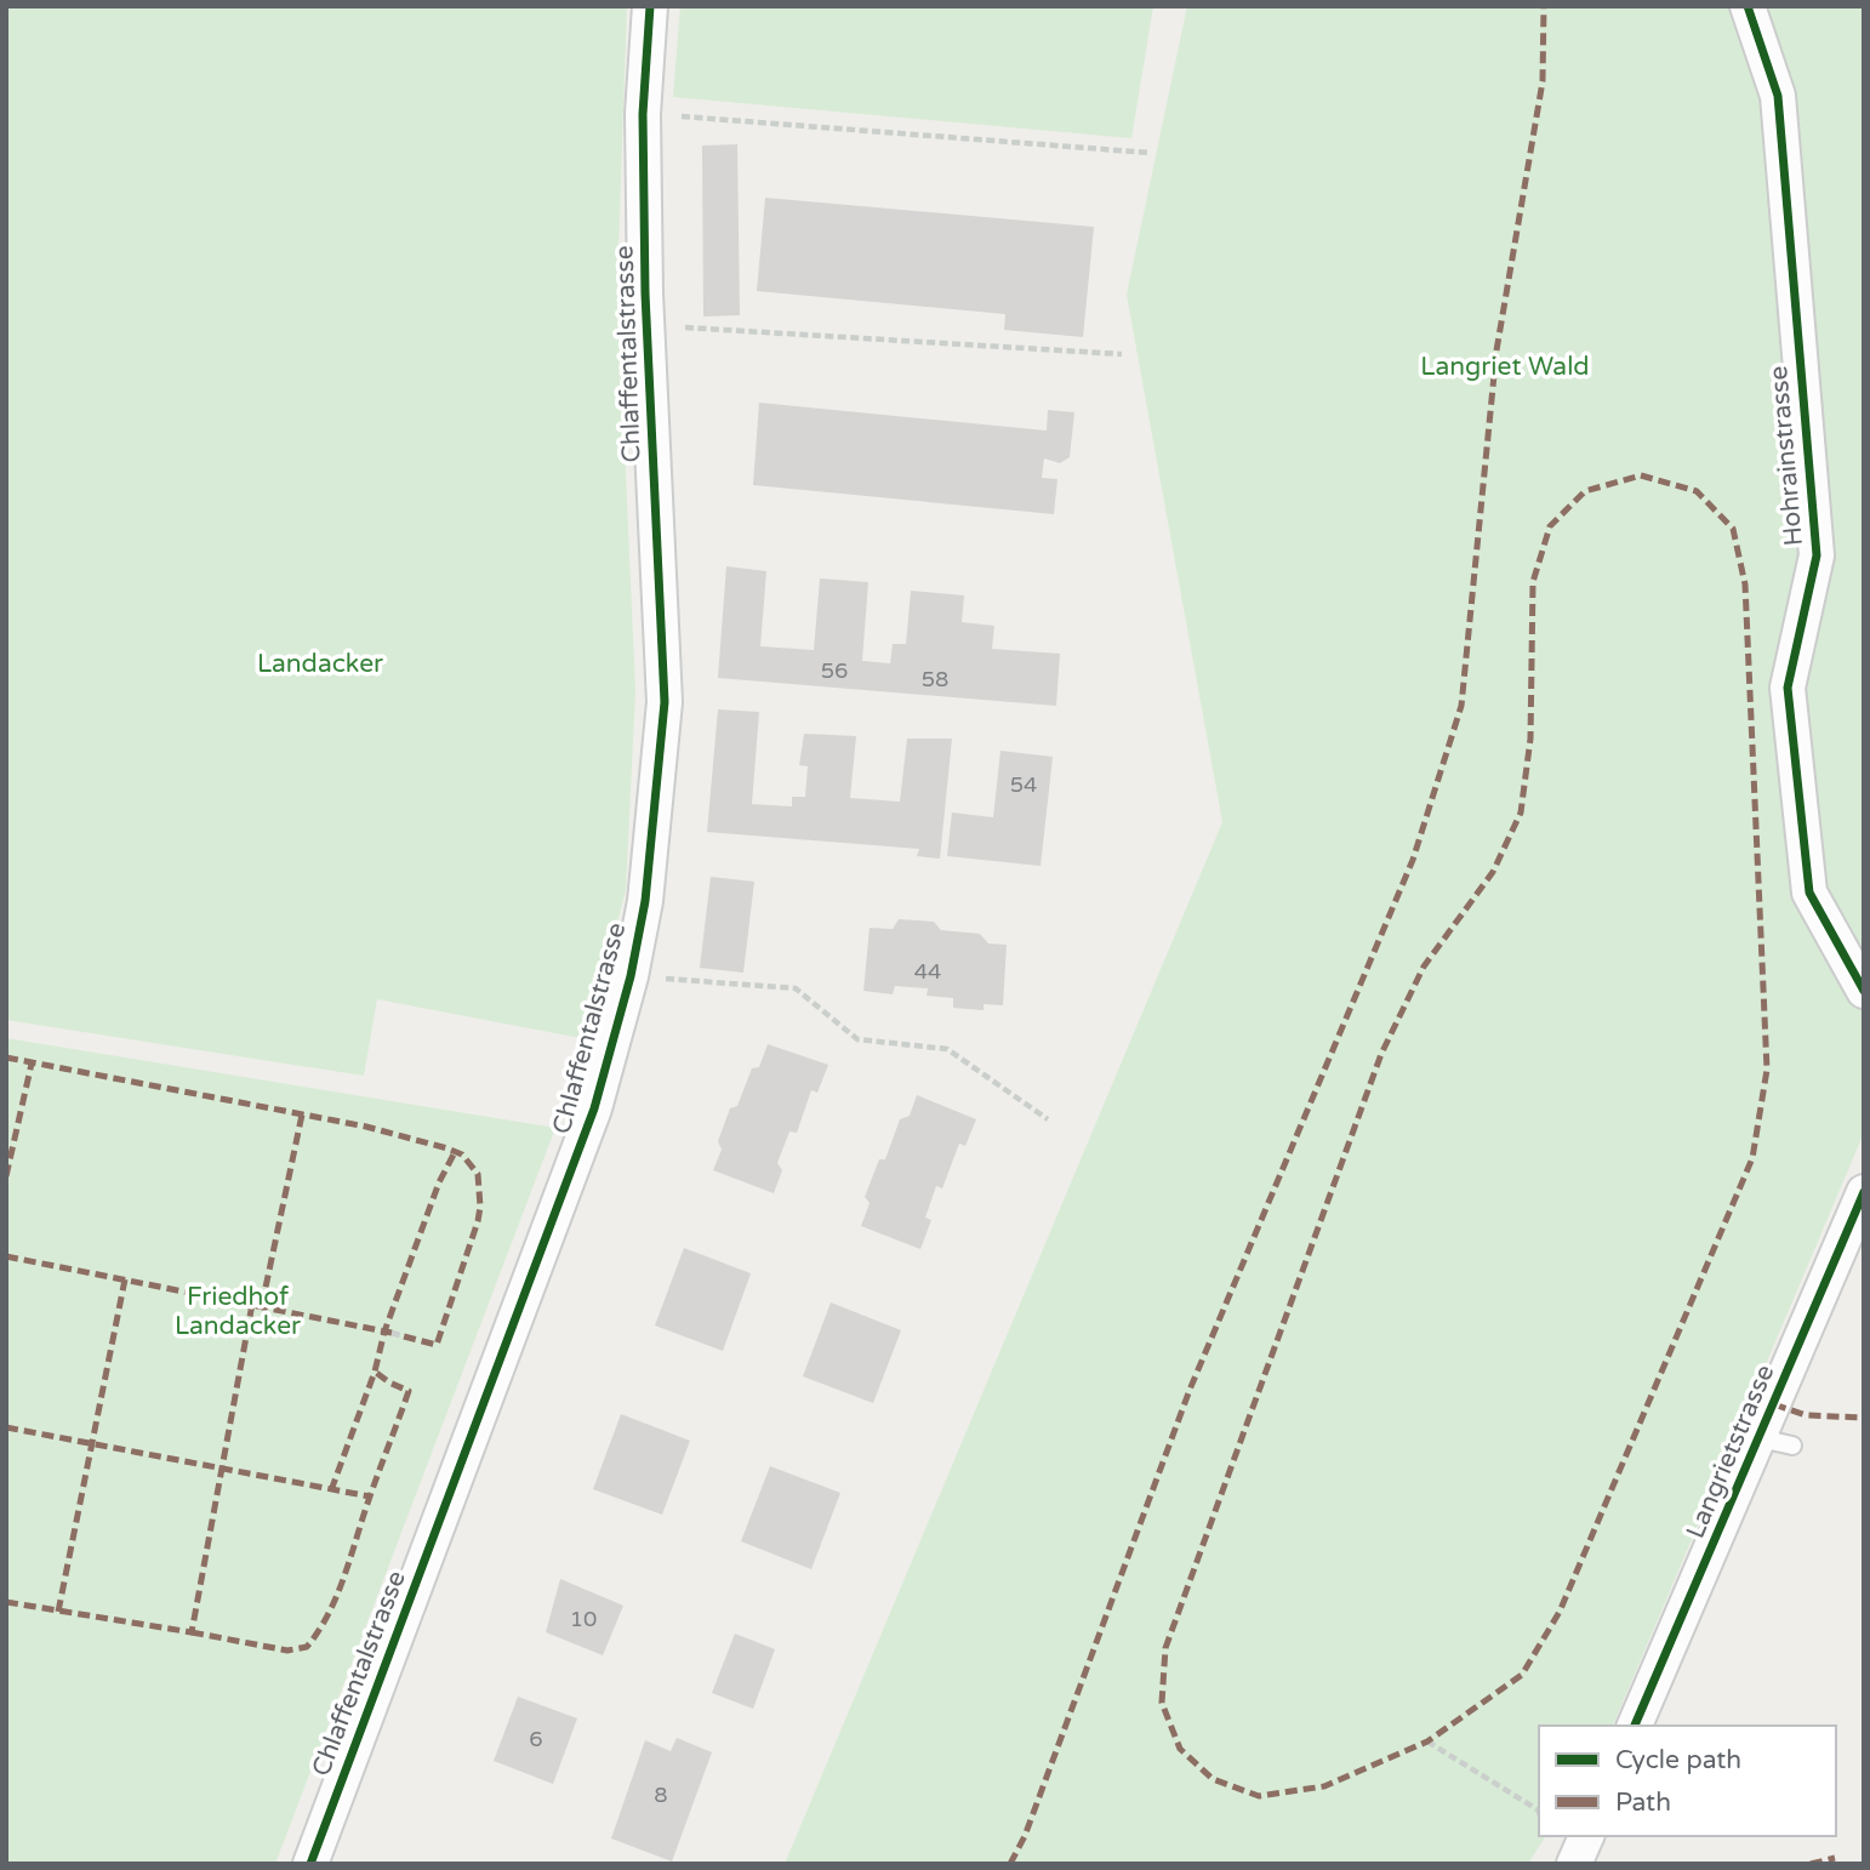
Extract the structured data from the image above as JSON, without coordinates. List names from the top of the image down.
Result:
{
  "streets": {
    "street": ["Chlaffentalstrasse", "Hohrainstrasse", "Langrietstrasse"]
  },
  "parks": ["Langriet Wald", "Landacker", "Friedhof Landacker"],
  "house_numbers": [
    "56",
    "58",
    "54",
    "44",
    "10",
    "6",
    "8"
  ],
  "legend": ["Cycle path", "Path"]
}
